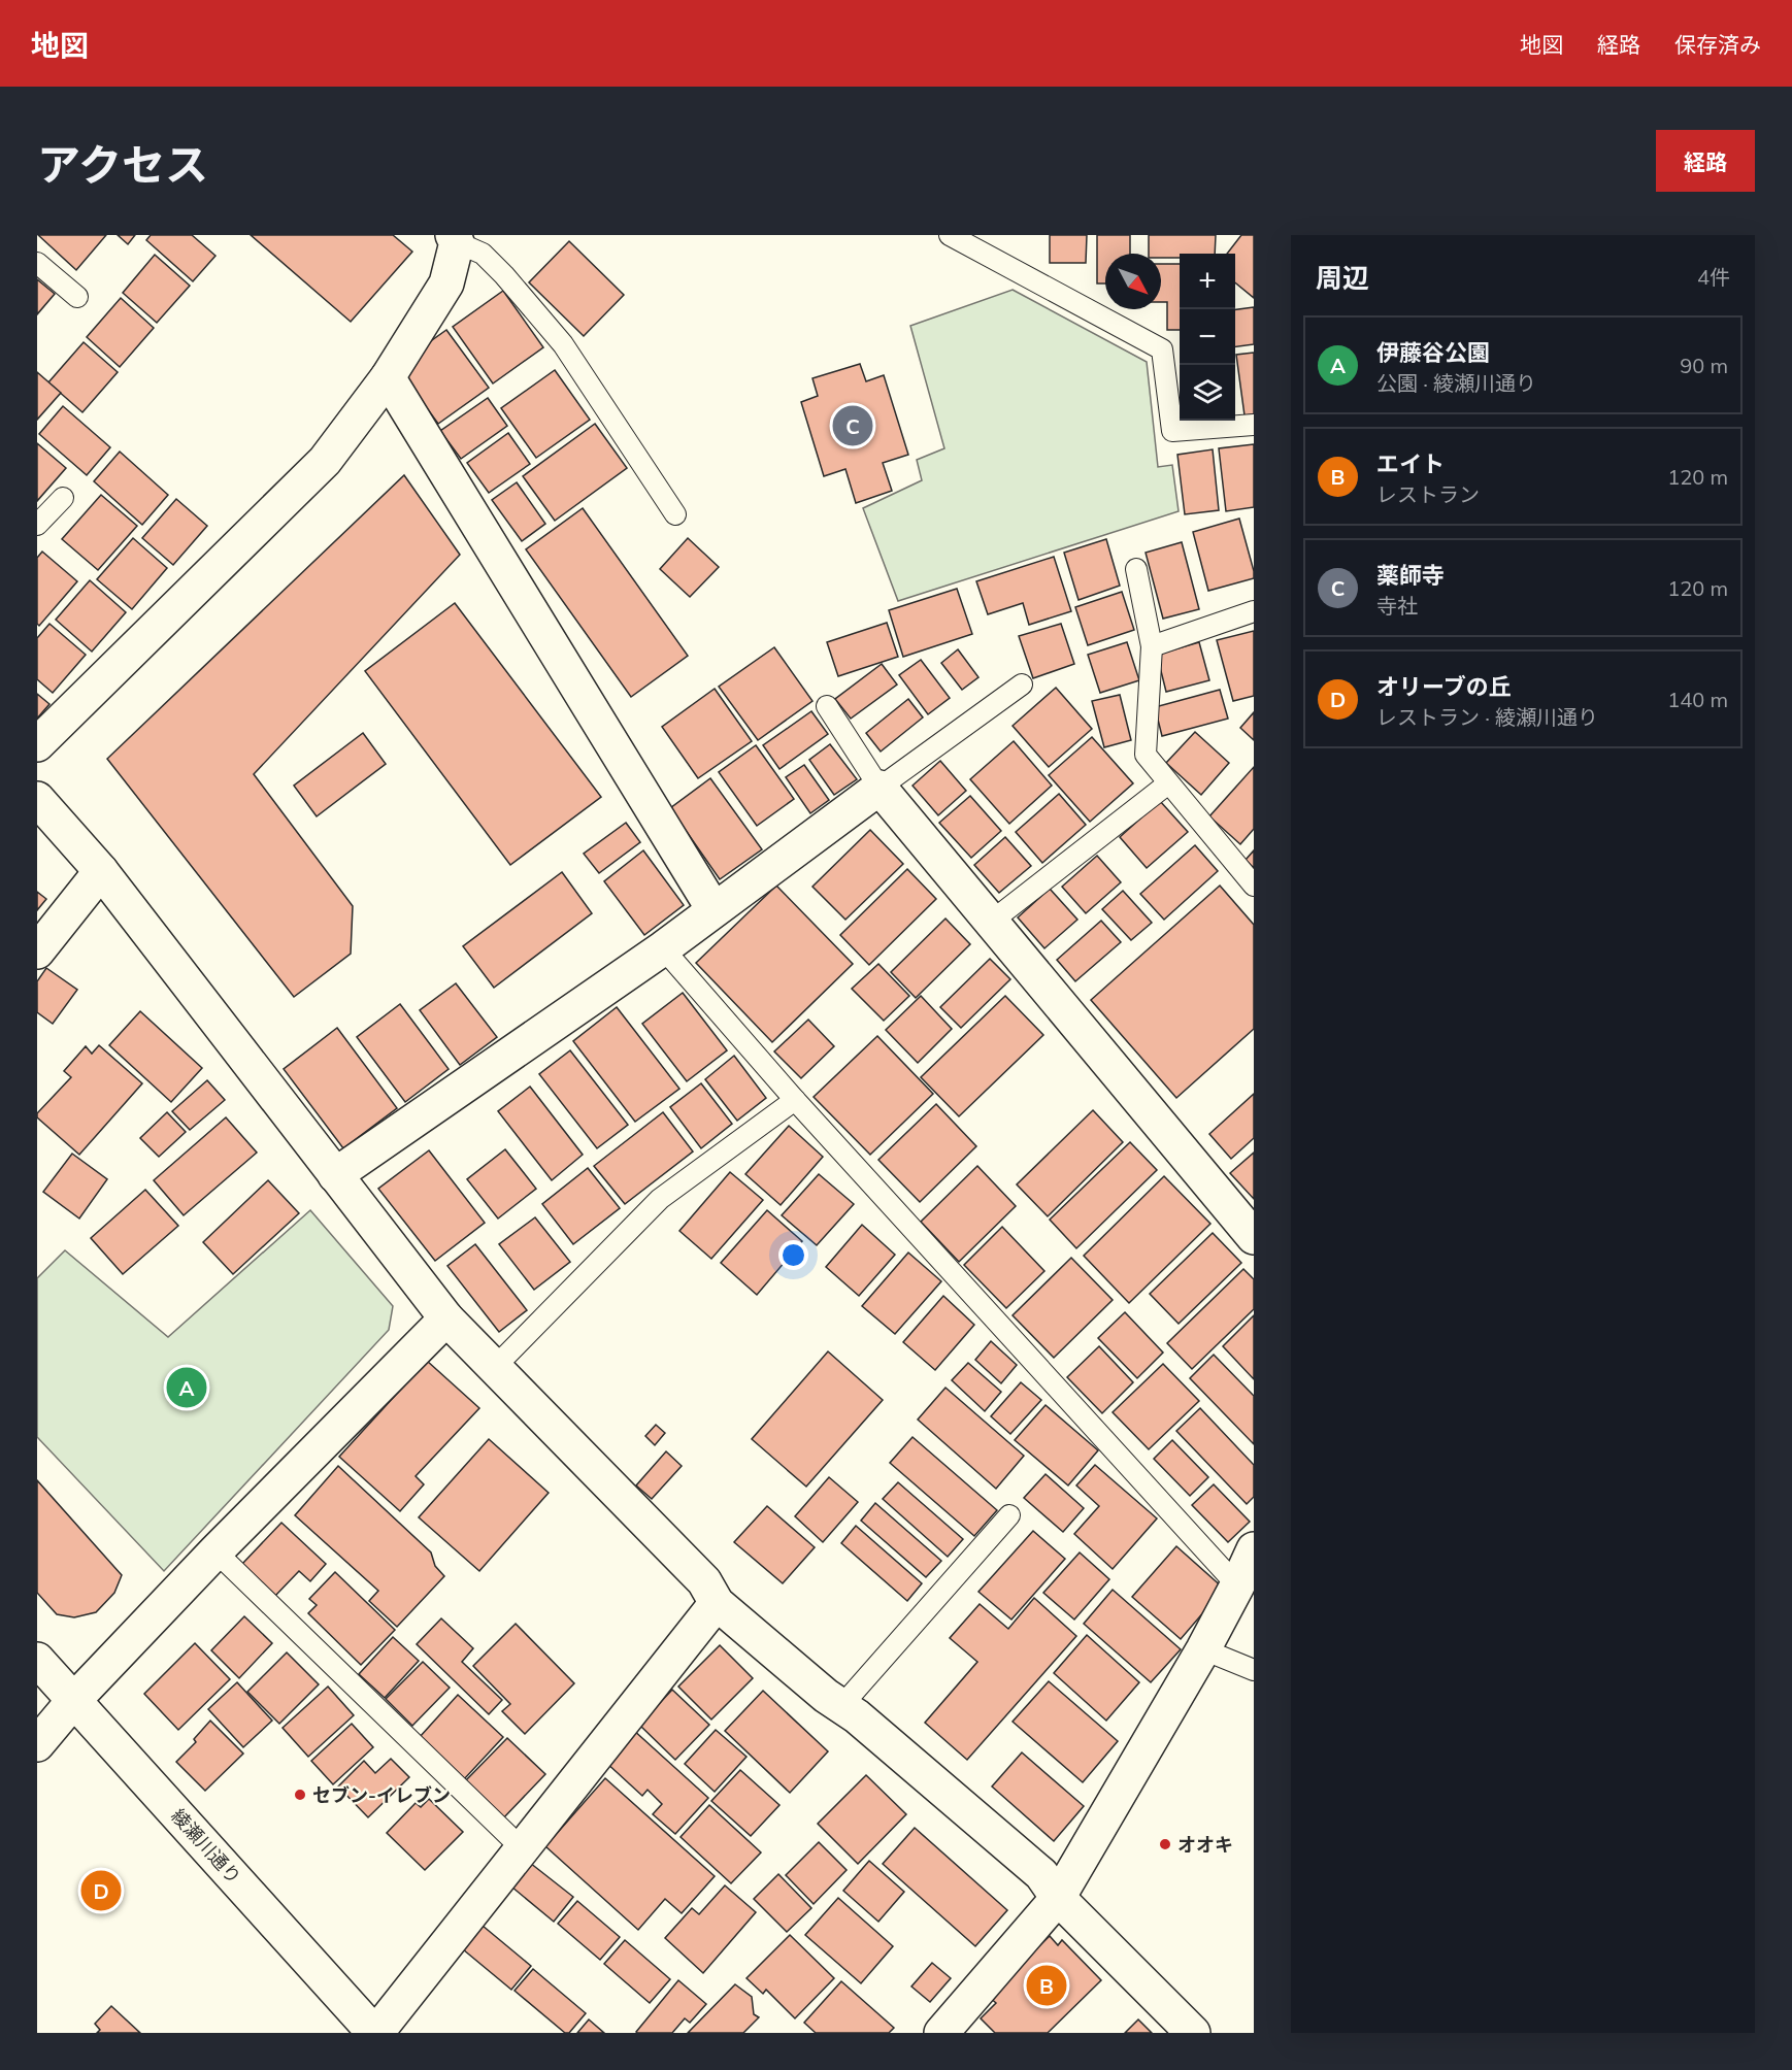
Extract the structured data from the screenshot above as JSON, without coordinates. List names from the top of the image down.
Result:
{
  "streets": {
    "street": ["綾瀬川通り"]
  },
  "places": ["セブン-イレブン", "オオキ"],
  "north": "bottom right",
  "page": {
    "header": "地図",
    "nav": ["地図", "経路", "保存済み"],
    "title": "アクセス",
    "buttons": "経路",
    "heading": ["周辺", "4件"],
    "map_buttons": ["+", "−"],
    "list": [
      {
        "mark": "A",
        "name": "伊藤谷公園",
        "note": "公園 · 綾瀬川通り",
        "value": "90 m"
      },
      {
        "mark": "B",
        "name": "エイト",
        "note": "レストラン",
        "value": "120 m"
      },
      {
        "mark": "C",
        "name": "薬師寺",
        "note": "寺社",
        "value": "120 m"
      },
      {
        "mark": "D",
        "name": "オリーブの丘",
        "note": "レストラン · 綾瀬川通り",
        "value": "140 m"
      }
    ],
    "pins": [
      "C",
      "A",
      "D",
      "B"
    ]
  }
}
